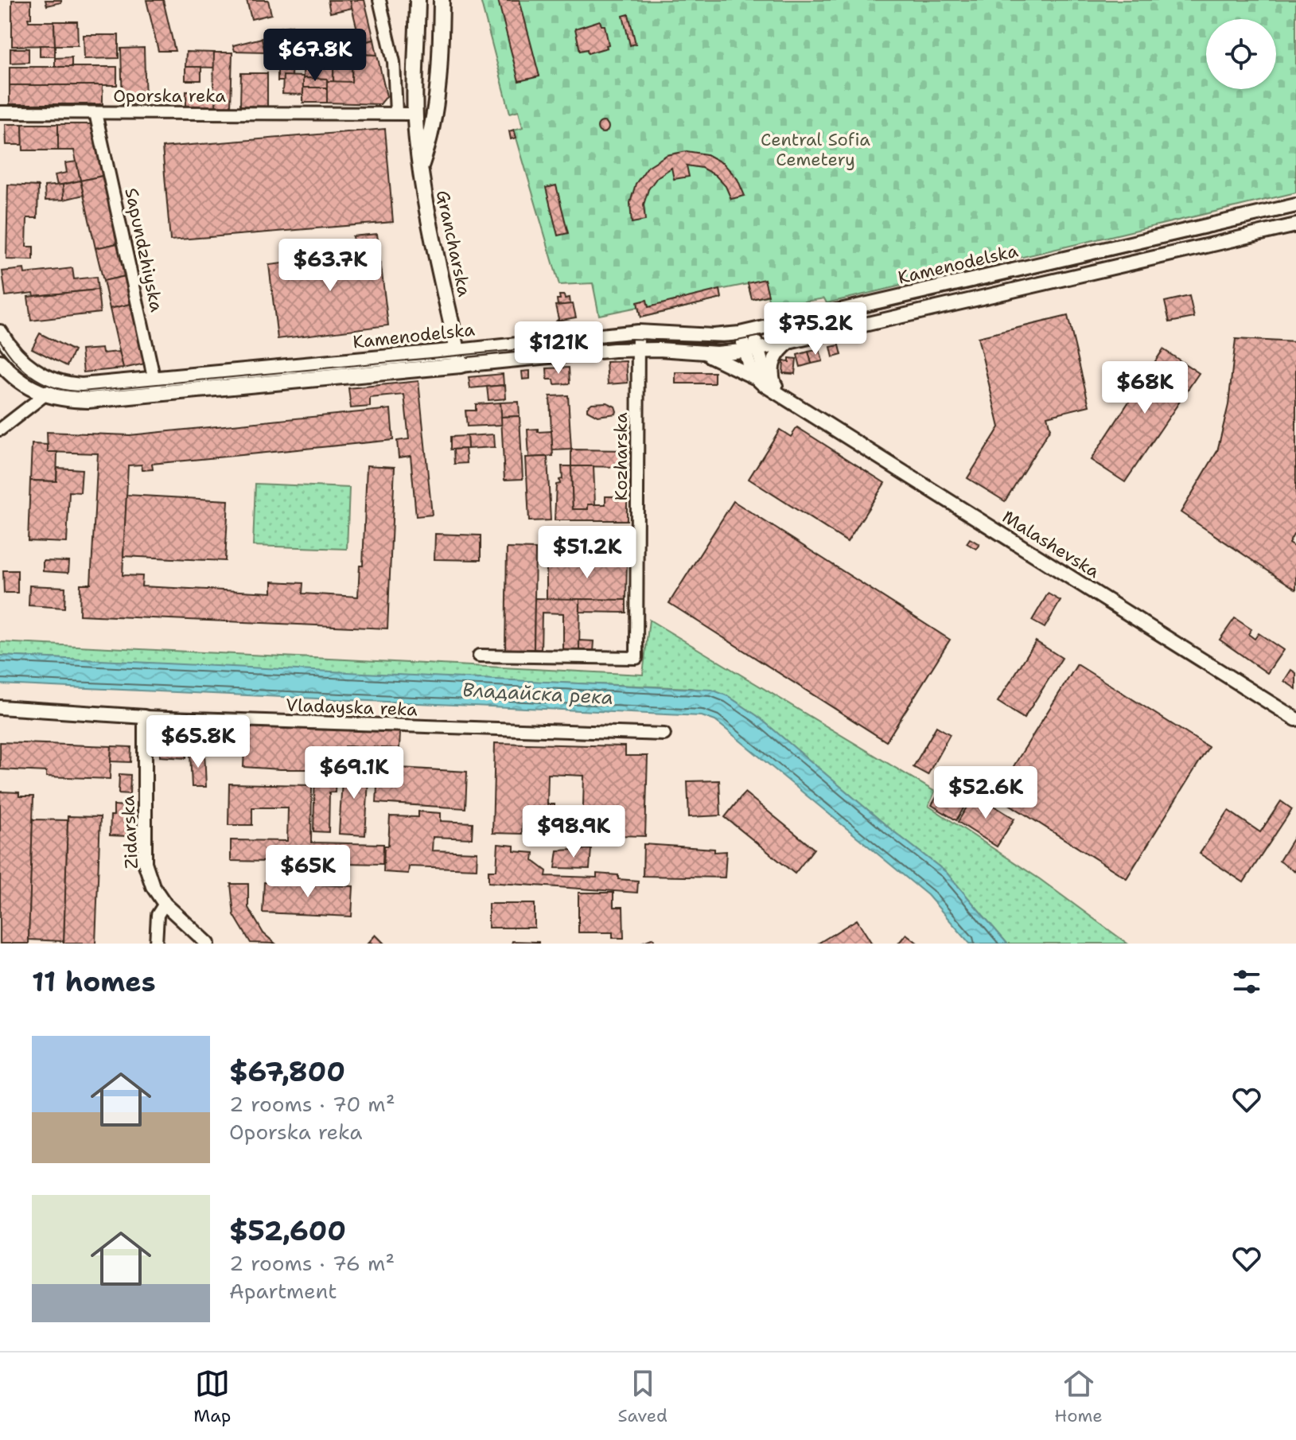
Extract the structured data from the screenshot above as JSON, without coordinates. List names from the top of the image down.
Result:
{
  "streets": {
    "main road": ["Grancharska", "Kamenodelska"],
    "street": [
      "Oporska reka",
      "Sapundzhiyska",
      "Kozharska",
      "Malashevska",
      "Vladayska reka",
      "Zidarska"
    ]
  },
  "crossings": [
    ["Oporska reka", "Grancharska"],
    ["Oporska reka", "Sapundzhiyska"],
    ["Grancharska", "Kamenodelska"],
    ["Sapundzhiyska", "Kamenodelska"],
    ["Kamenodelska", "Kozharska"],
    ["Kamenodelska", "Malashevska"],
    ["Vladayska reka", "Zidarska"]
  ],
  "water": ["Владайска река"],
  "parks": ["Central Sofia Cemetery"],
  "page": {
    "price": [
      "$67.8K",
      "$63.7K",
      "$75.2K",
      "$121K",
      "$68K",
      "$51.2K",
      "$65.8K",
      "$69.1K",
      "$52.6K",
      "$98.9K",
      "$65K"
    ],
    "heading": "11 homes",
    "list": [
      {
        "name": "$67,800",
        "note": "2 rooms · 70 m² · Oporska reka"
      },
      {
        "name": "$52,600",
        "note": "2 rooms · 76 m² · Apartment"
      }
    ],
    "tabs": ["Map", "Saved", "Home"]
  }
}
